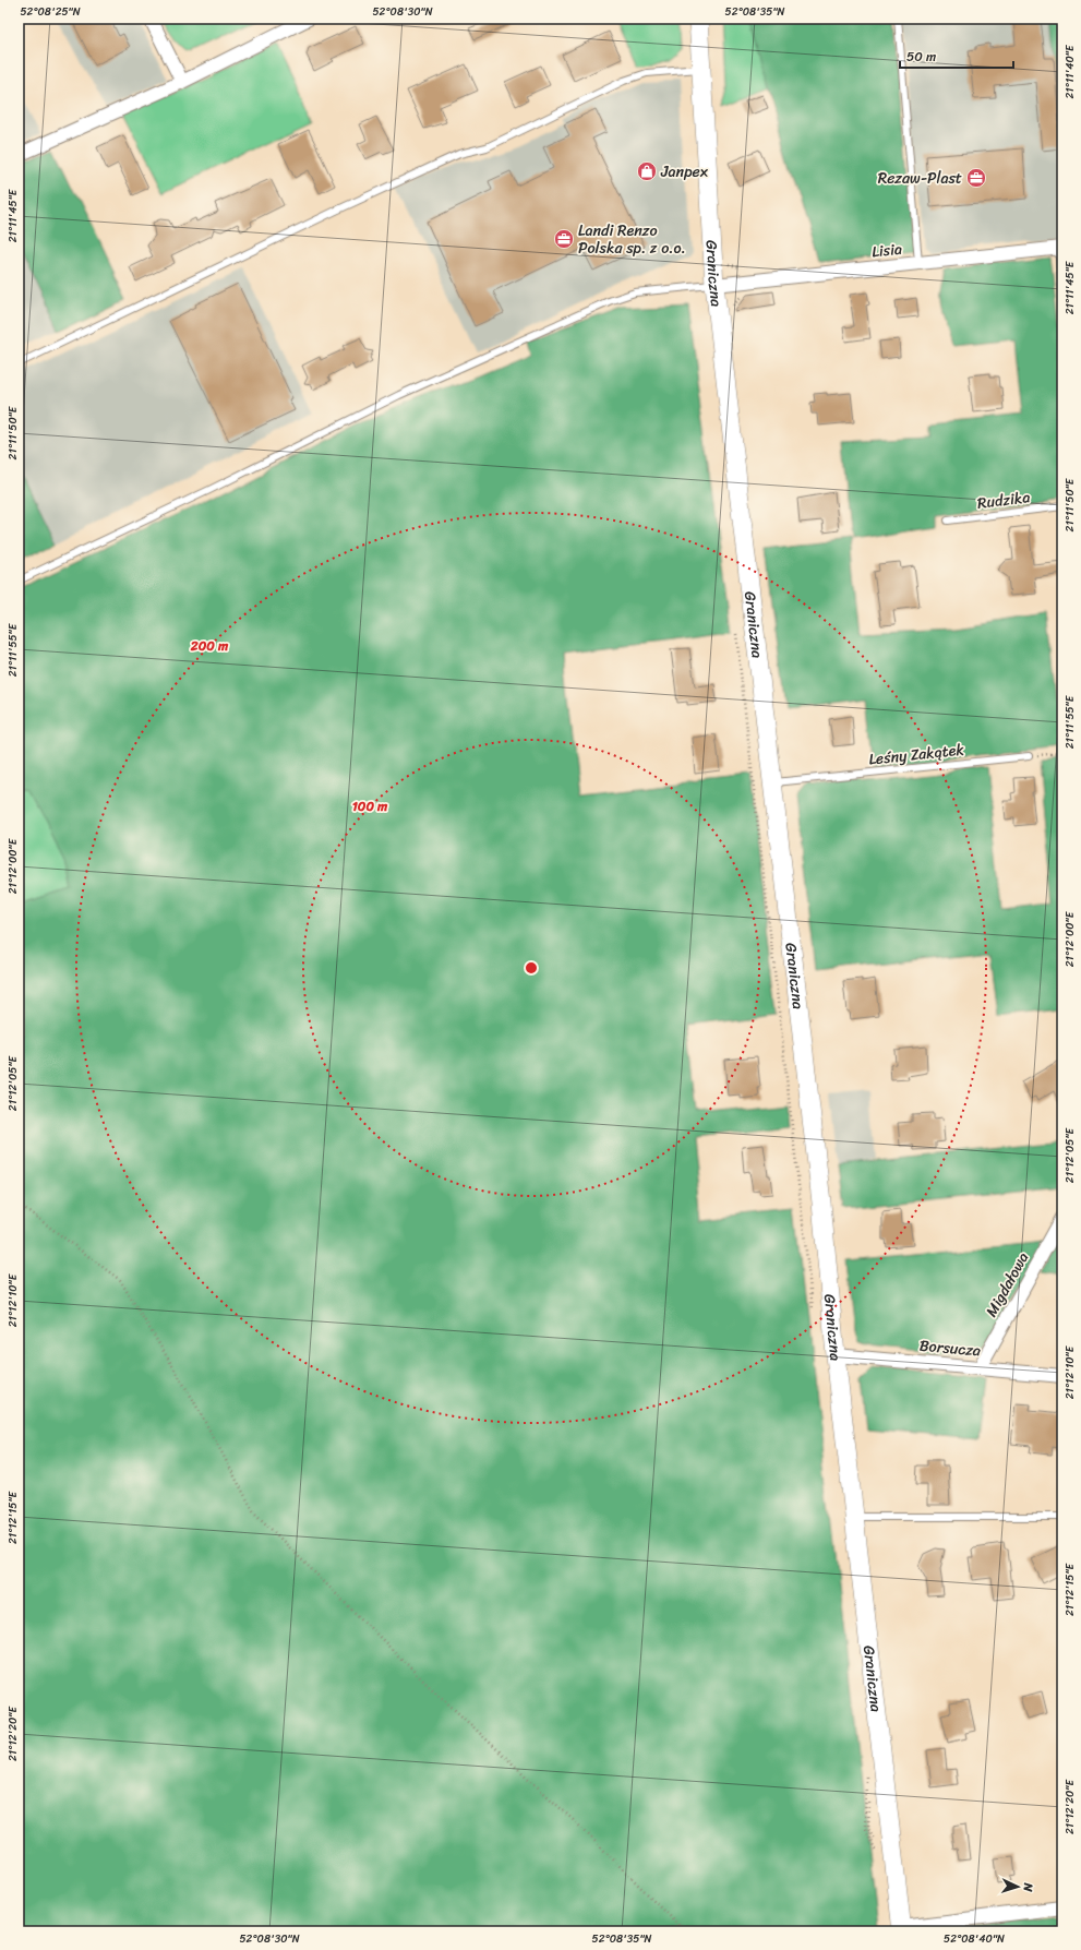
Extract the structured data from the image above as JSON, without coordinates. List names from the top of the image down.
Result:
{
  "streets": {
    "street": [
      "Lisia",
      "Graniczna",
      "Migdałowa",
      "Borsucza"
    ],
    "lane": ["Rudzika", "Leśny Zakątek"]
  },
  "crossings": [
    ["Lisia", "Graniczna"],
    ["Graniczna", "Leśny Zakątek"],
    ["Graniczna", "Borsucza"],
    ["Migdałowa", "Borsucza"]
  ],
  "places": {
    "shop": ["Janpex"],
    "office": ["Rezaw-Plast", "Landi Renzo Polska sp. z o.o."]
  },
  "scale_bar": "50 m",
  "north": "right",
  "coordinates": [
    "52°08'25\"N",
    "52°08'30\"N",
    "52°08'35\"N",
    "21°11'40\"E",
    "21°11'45\"E",
    "21°11'50\"E",
    "21°11'55\"E",
    "21°12'00\"E",
    "21°12'05\"E",
    "21°12'10\"E",
    "21°12'15\"E",
    "21°12'20\"E",
    "52°08'40\"N"
  ],
  "rings": ["200 m", "100 m"]
}
